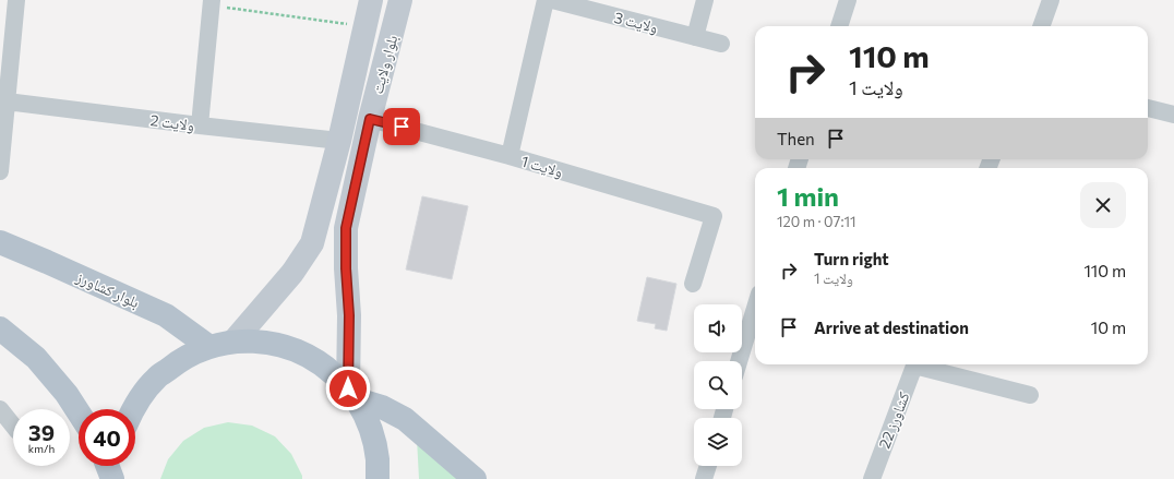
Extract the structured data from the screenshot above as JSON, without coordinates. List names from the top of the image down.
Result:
{
  "streets": {
    "main road": ["بلوار کشاورز"],
    "street": [
      "ولایت 3",
      "بلوار ولایت",
      "ولایت 2",
      "ولایت 1",
      "کشاورز 22"
    ]
  },
  "crossings": [
    ["بلوار ولایت", "ولایت 2"],
    ["بلوار ولایت", "ولایت 1"]
  ],
  "page": {
    "turn": ["110 m", "ولایت 1"],
    "then": "Then",
    "heading": ["1 min", "120 m · 07:11"],
    "list": [
      {
        "name": "Turn right",
        "note": "ولایت 1",
        "value": "110 m"
      },
      {
        "name": "Arrive at destination",
        "value": "10 m"
      }
    ],
    "speed": "39 km/h",
    "limit": "40"
  }
}
